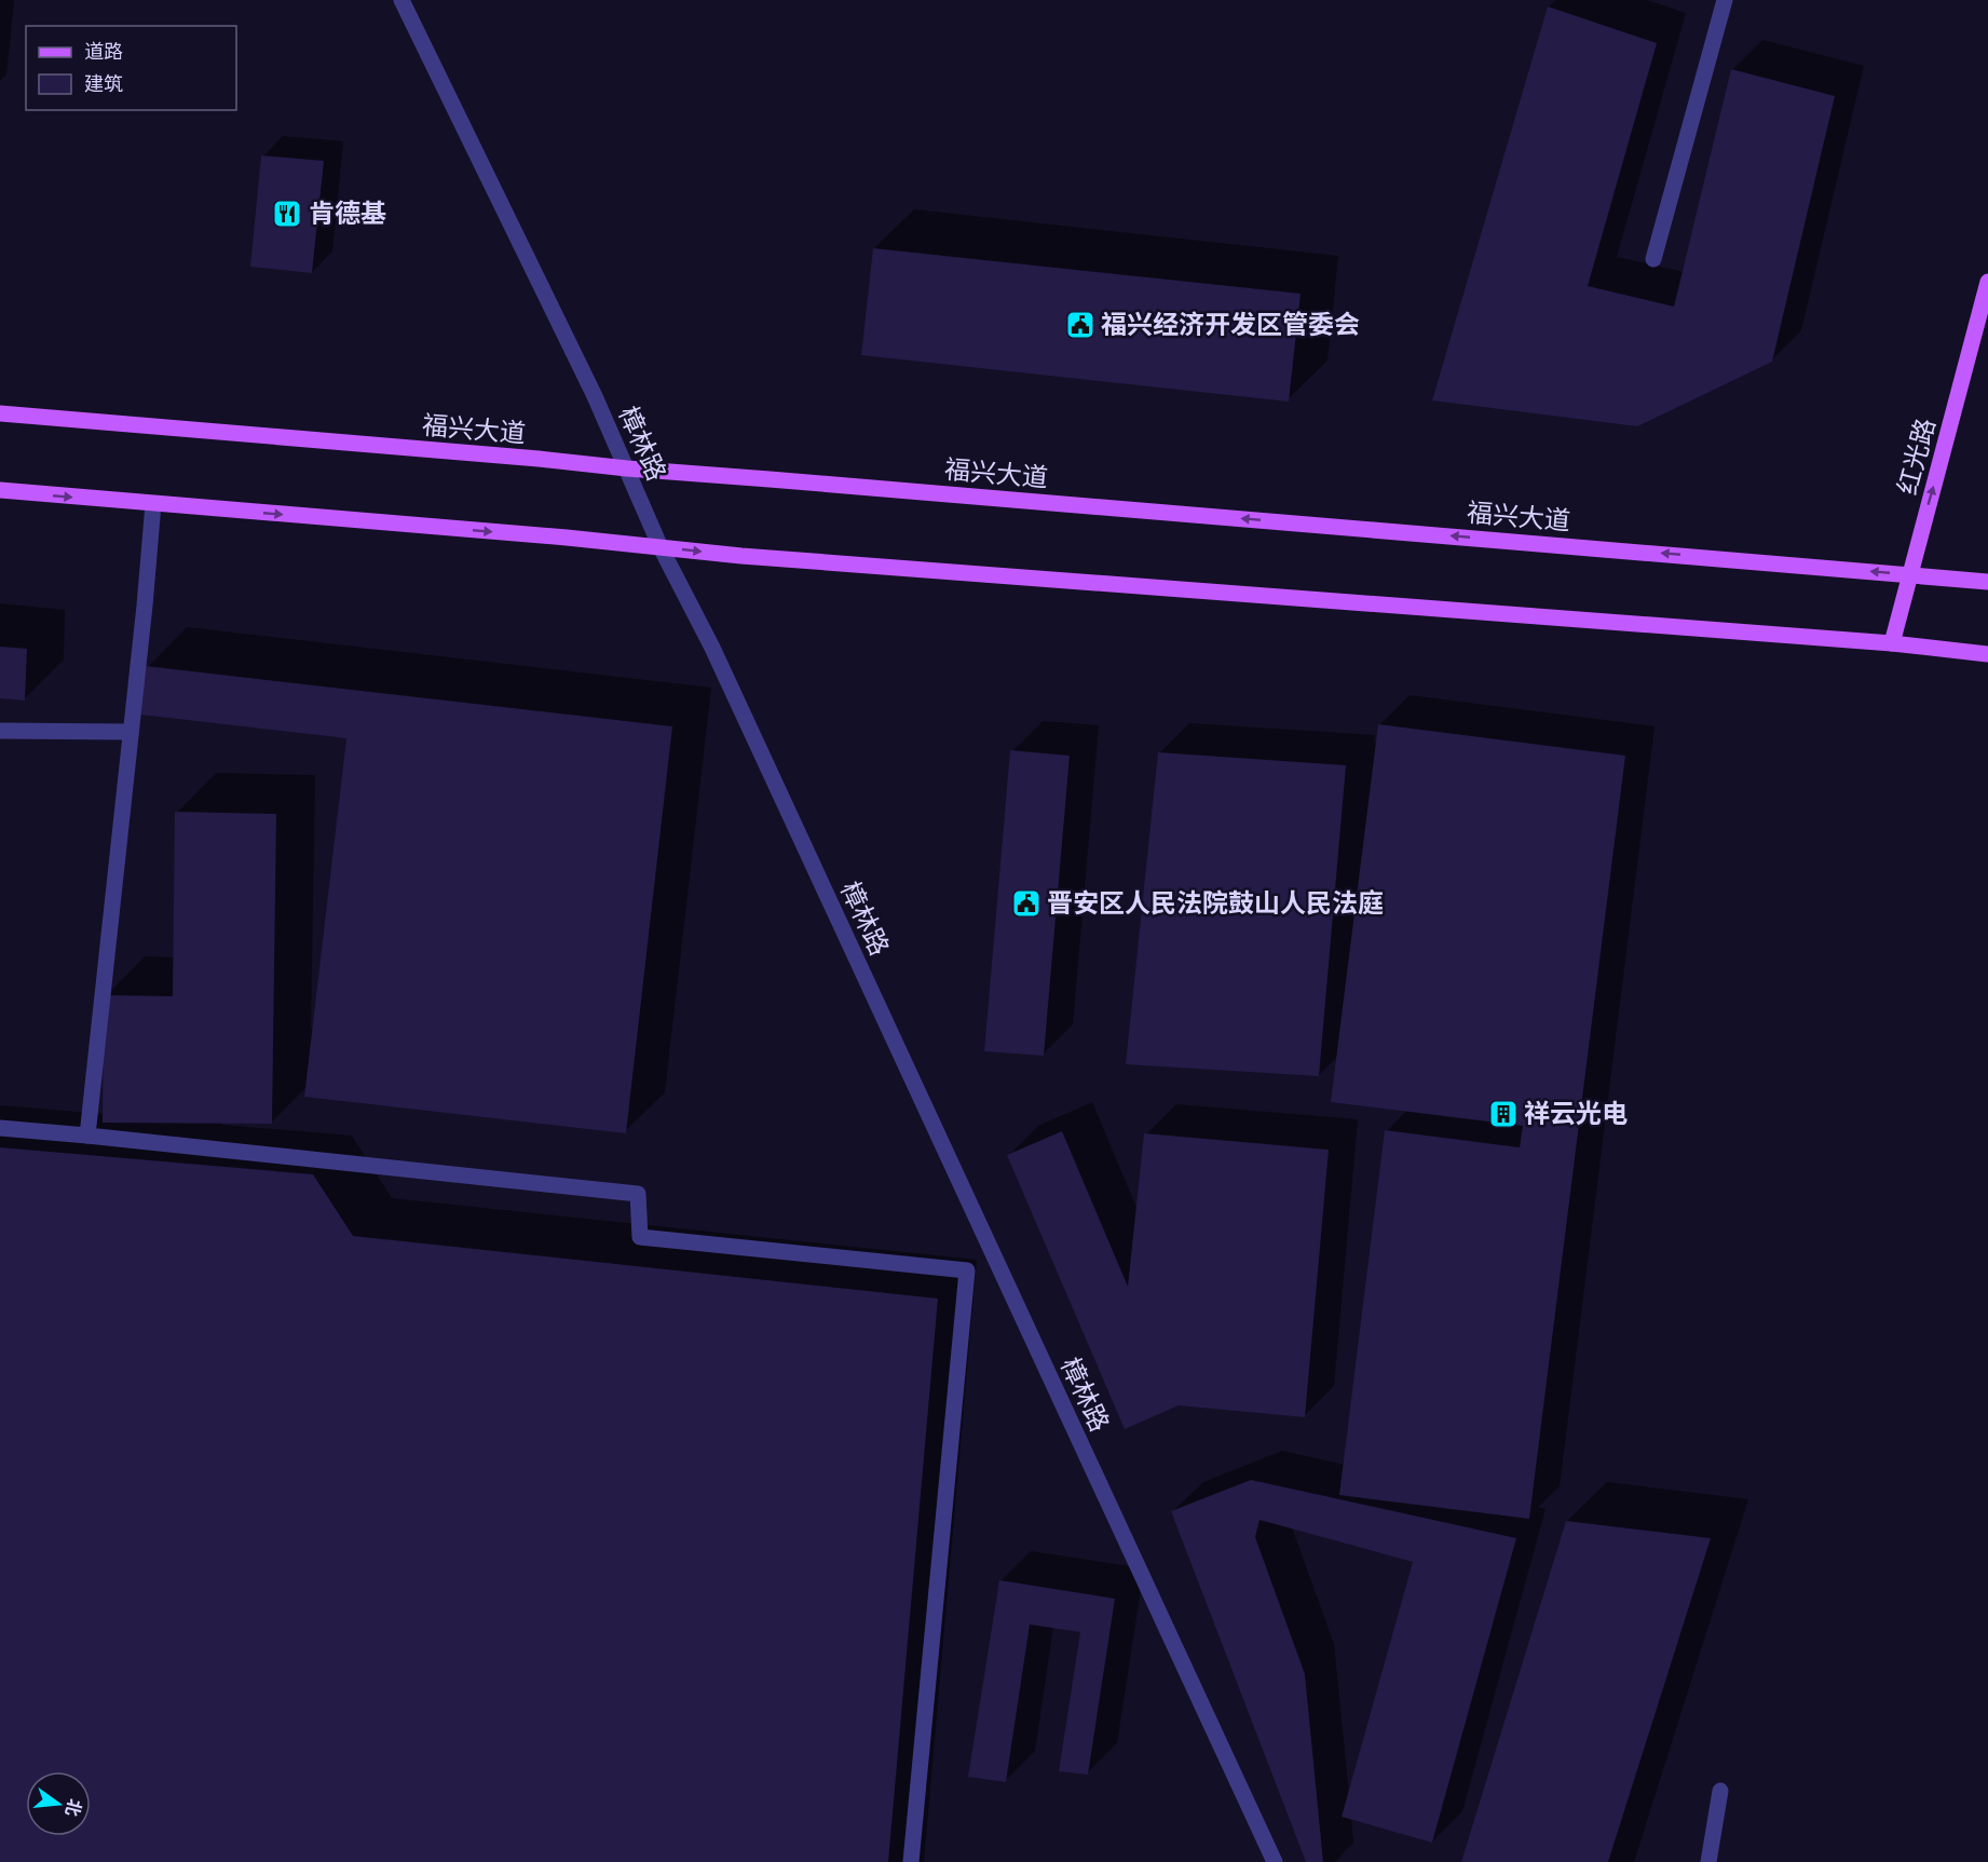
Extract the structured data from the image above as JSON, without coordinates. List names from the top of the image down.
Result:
{
  "streets": {
    "main road": ["福兴大道", "红光路"],
    "street": ["樟林路"]
  },
  "crossings": [
    ["福兴大道", "樟林路"],
    ["福兴大道", "红光路"]
  ],
  "one_way": ["红光路"],
  "places": {
    "restaurant": ["肯德基"],
    "public building": ["福兴经济开发区管委会", "晋安区人民法院鼓山人民法庭"],
    "building": ["祥云光电"]
  },
  "legend": ["道路", "建筑"],
  "north": "right"
}
